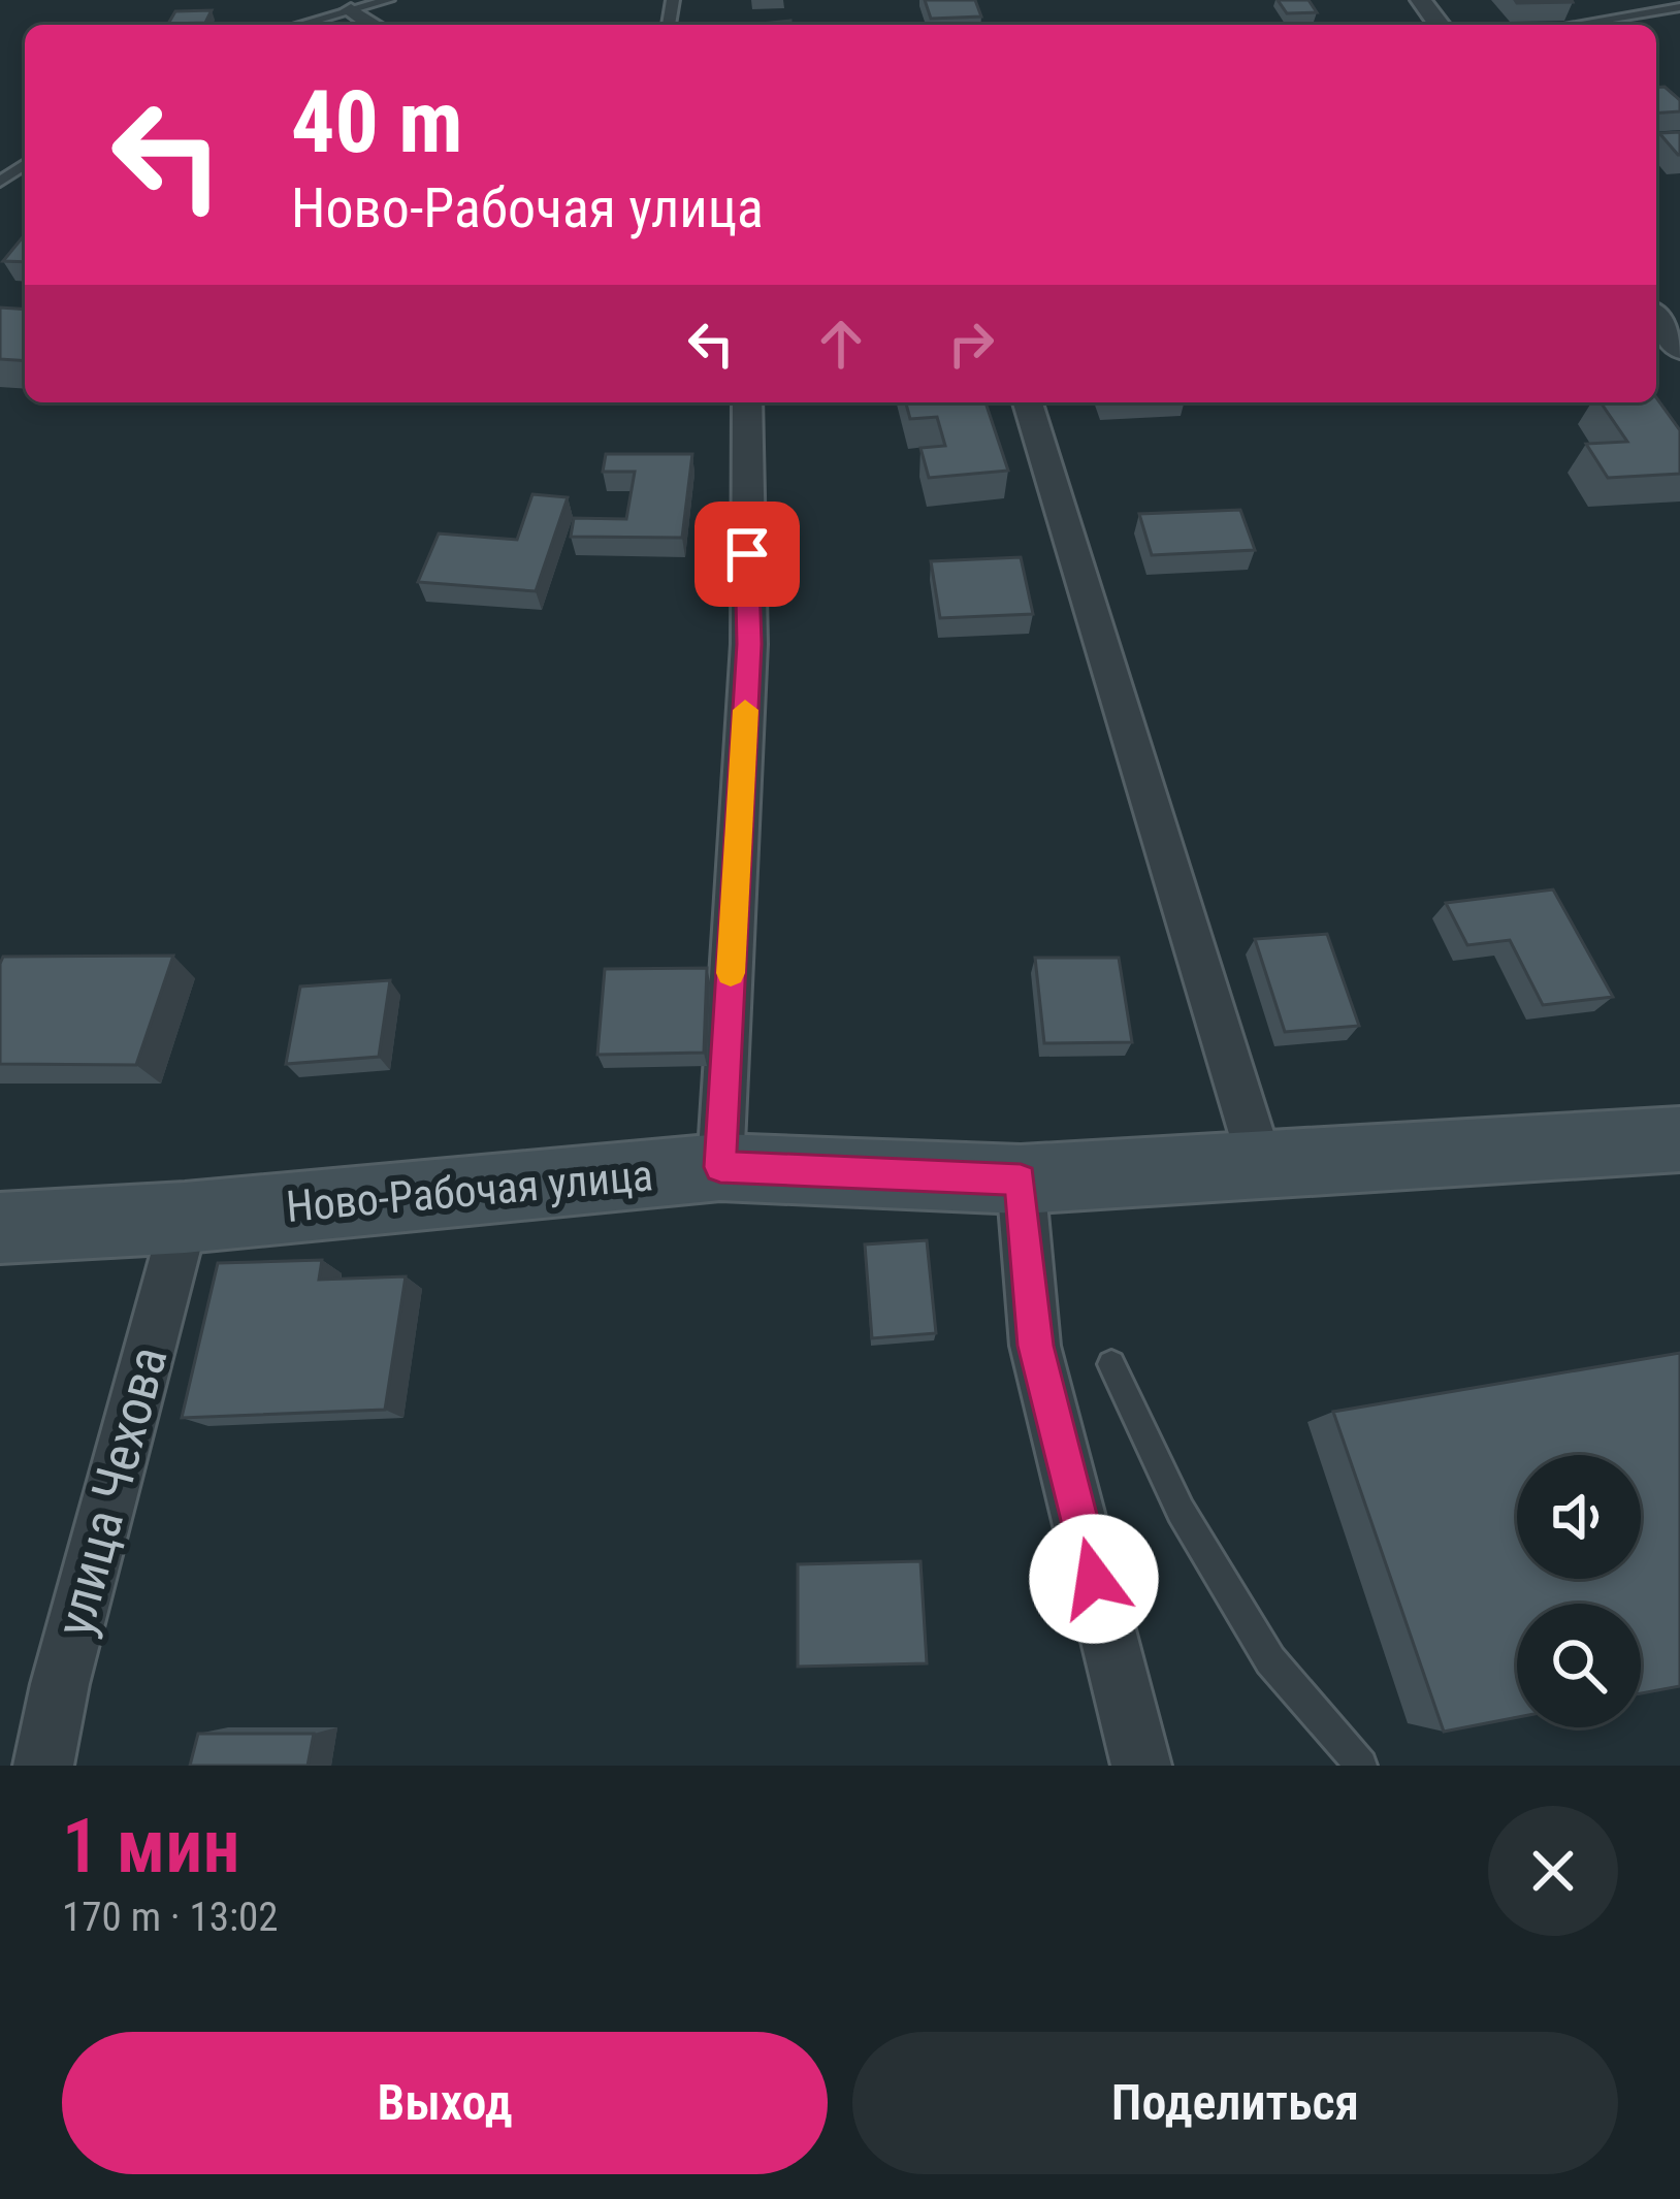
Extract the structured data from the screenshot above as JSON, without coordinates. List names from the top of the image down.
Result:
{
  "streets": {
    "street": ["Ново-Рабочая улица", "улица Чехова"]
  },
  "crossings": [
    ["Ново-Рабочая улица", "улица Чехова"]
  ],
  "page": {
    "turn": ["40 m", "Ново-Рабочая улица"],
    "heading": ["1 мин", "170 m · 13:02"],
    "buttons": ["Выход", "Поделиться"]
  }
}
